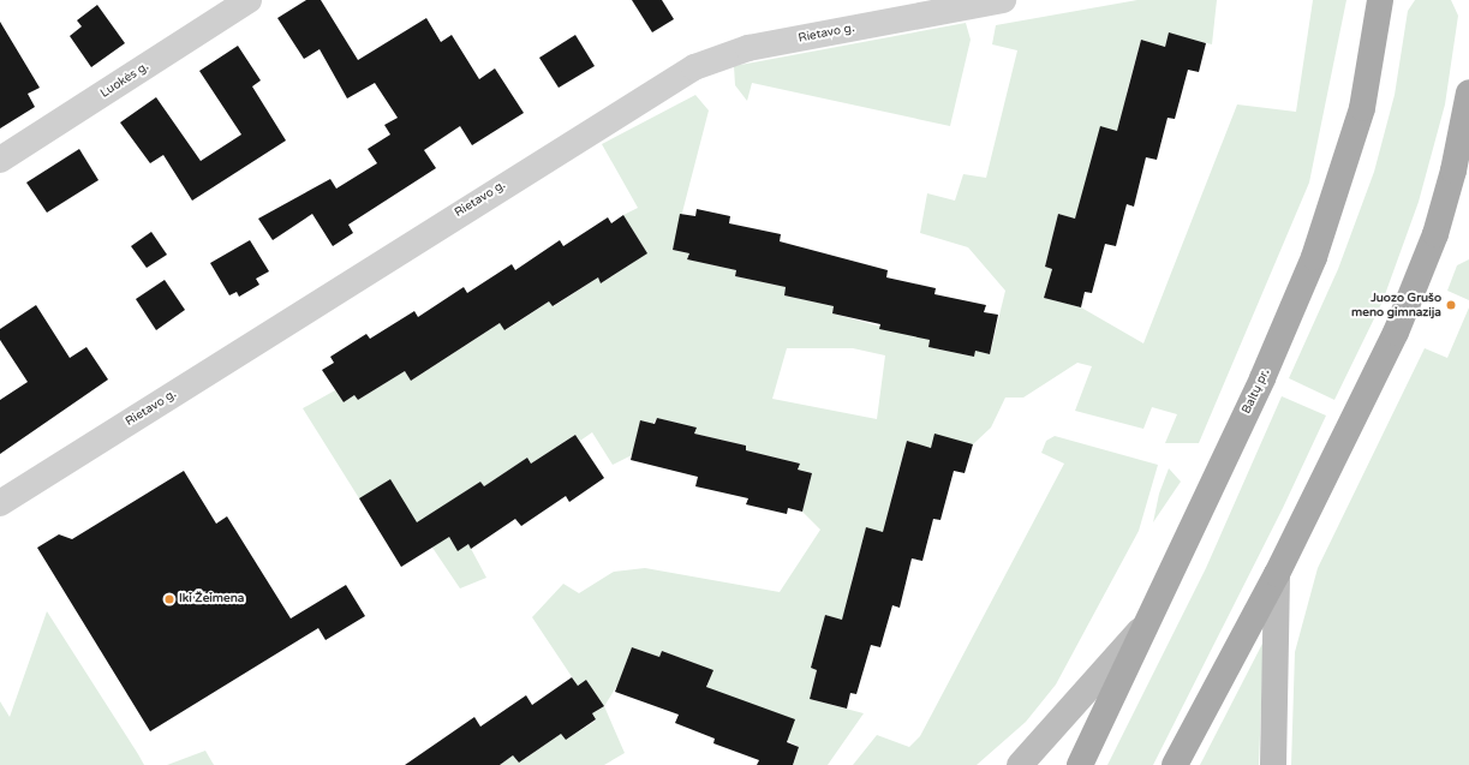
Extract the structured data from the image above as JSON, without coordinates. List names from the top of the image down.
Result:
{
  "streets": {
    "main road": ["Baltų pr."],
    "street": ["Rietavo g.", "Luokės g."]
  },
  "places": ["Juozo Grušo meno gimnazija", "Iki Žeimena"]
}
